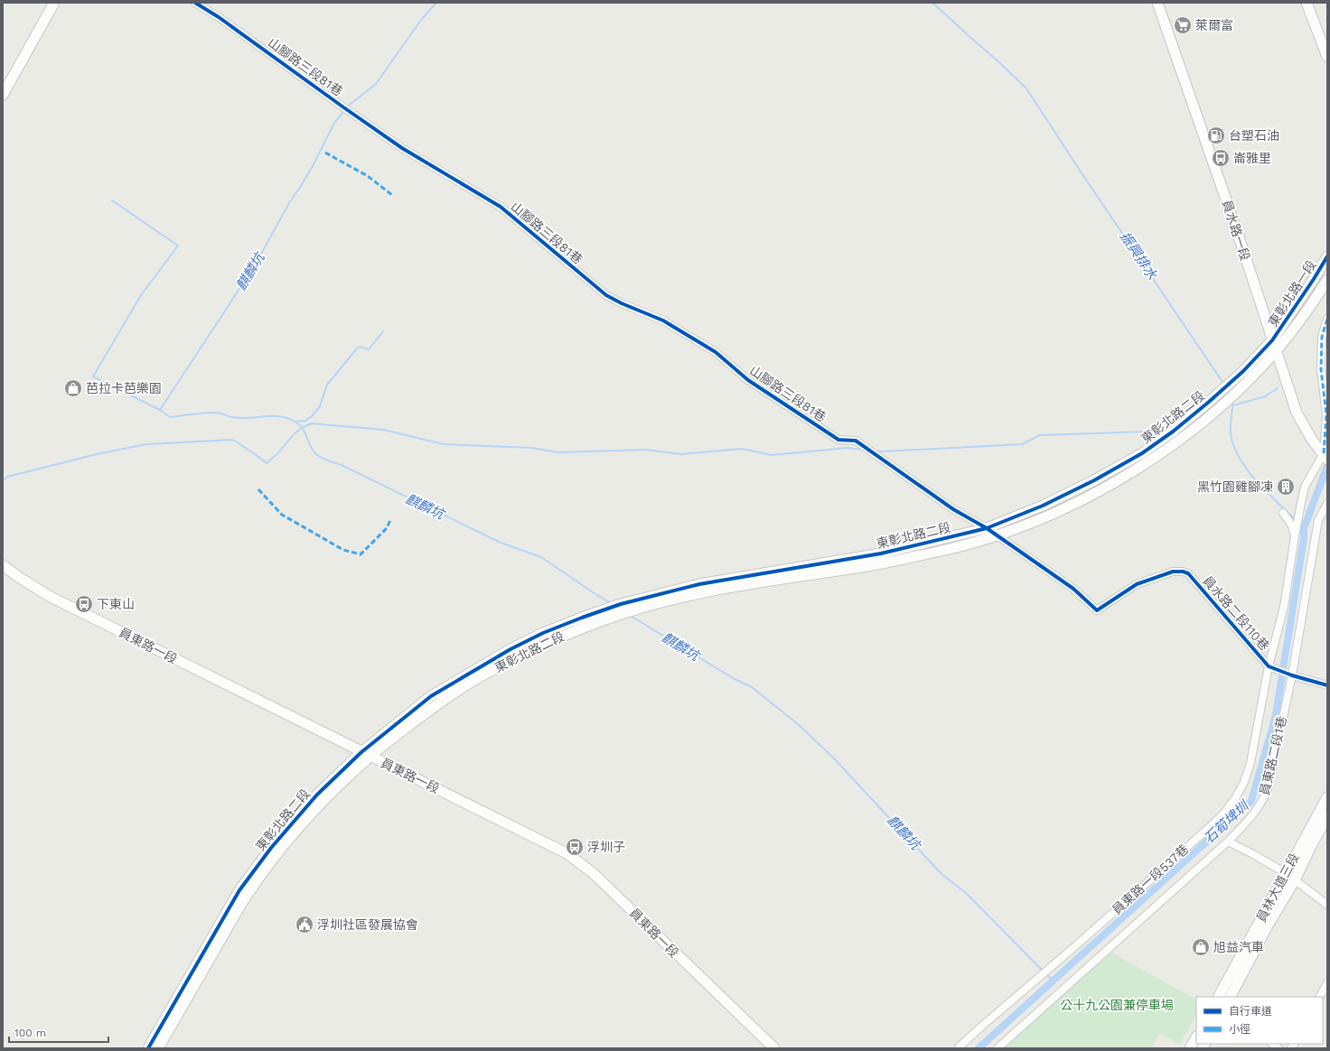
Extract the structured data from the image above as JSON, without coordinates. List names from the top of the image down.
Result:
{
  "streets": {
    "street": [
      "山腳路三段81巷",
      "員水路一段",
      "東彰北路一段",
      "東彰北路二段",
      "員水路二段110巷",
      "員東路一段",
      "員東路二段1巷",
      "員東路一段537巷",
      "員林大道三段"
    ]
  },
  "crossings": [
    ["山腳路三段81巷", "東彰北路二段"],
    ["員水路一段", "東彰北路一段"],
    ["員水路一段", "東彰北路二段"],
    ["員水路一段", "員東路一段537巷"],
    ["東彰北路一段", "東彰北路二段"],
    ["東彰北路二段", "員水路二段110巷"],
    ["東彰北路二段", "員東路一段"],
    ["員水路二段110巷", "員東路一段537巷"]
  ],
  "water": ["振興排水", "麒麟坑", "石筍埤圳"],
  "parks": ["公十九公園兼停車場"],
  "places": {
    "supermarket": ["萊爾富"],
    "fuel station": ["台塑石油"],
    "bus stop": ["崙雅里", "下東山", "浮圳子"],
    "shop": ["芭拉卡芭樂園", "旭益汽車"],
    "building": ["黑竹園雞腳凍"],
    "public building": ["浮圳社區發展協會"]
  },
  "legend": ["自行車道", "小徑"],
  "scale_bar": "100 m"
}
